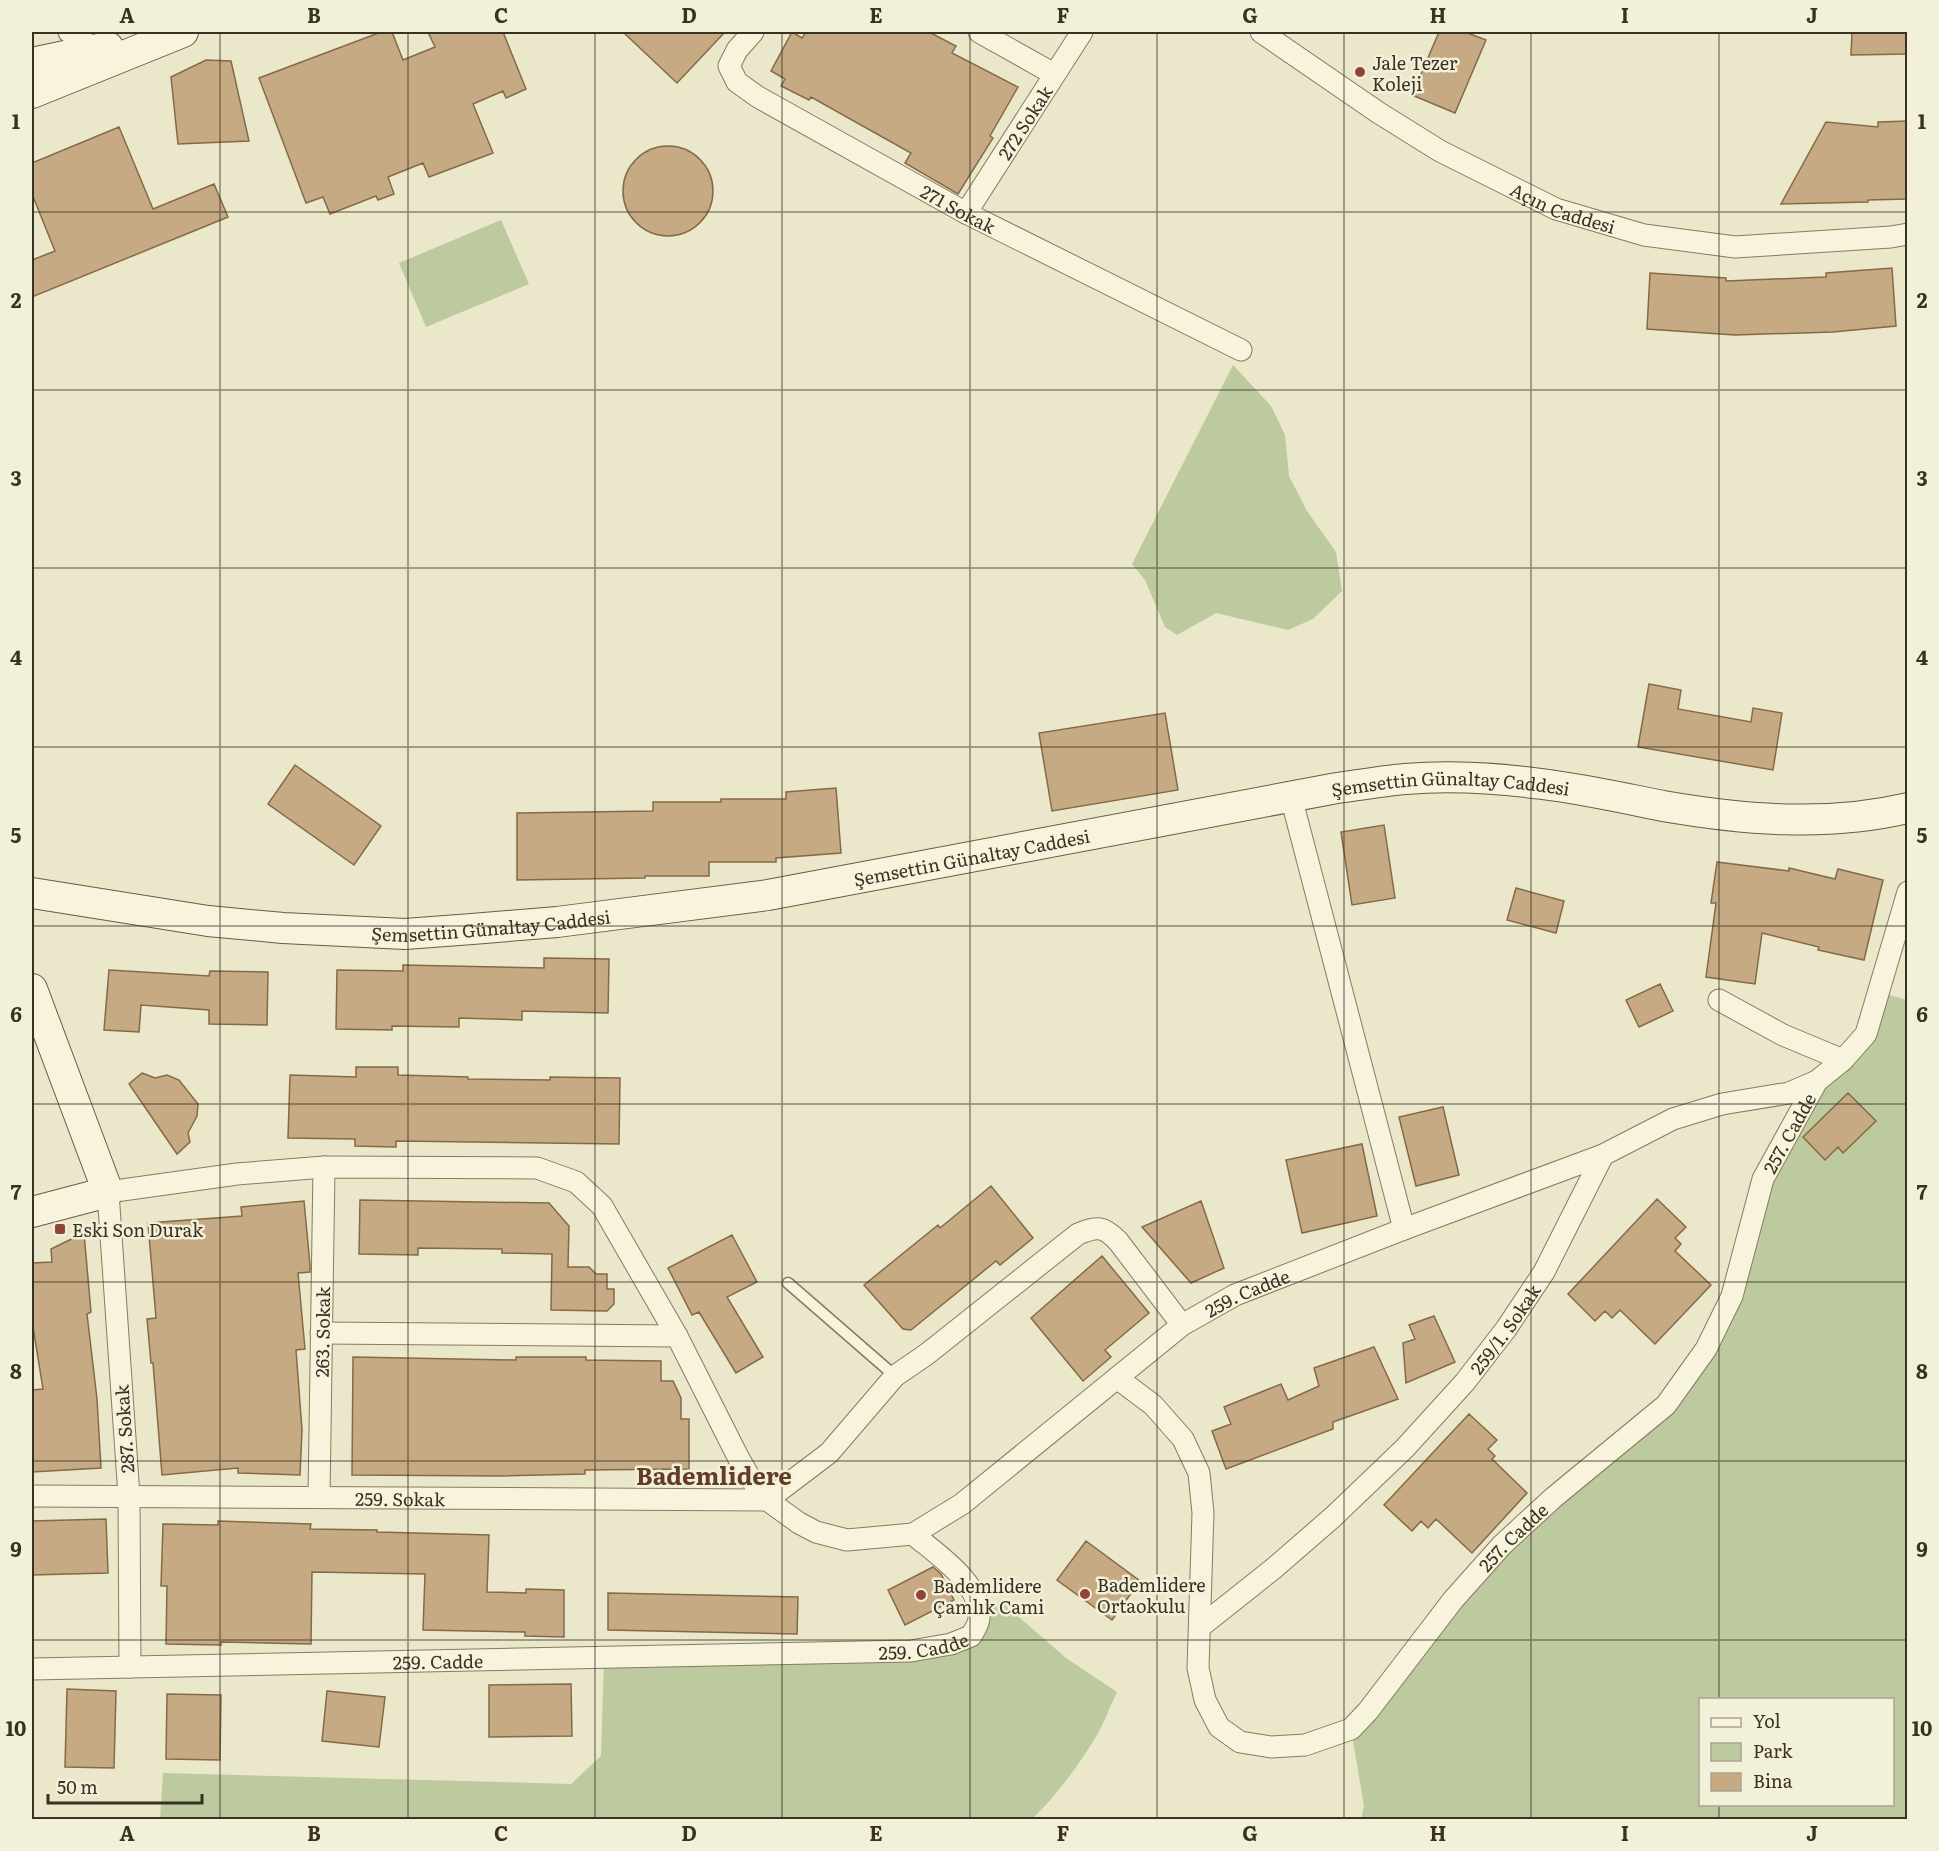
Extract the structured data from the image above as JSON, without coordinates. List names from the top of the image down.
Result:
{
  "streets": {
    "street": [
      "272 Sokak",
      "Açın Caddesi",
      "271 Sokak",
      "Şemsettin Günaltay Caddesi",
      "257. Cadde",
      "259. Cadde",
      "259/1. Sokak",
      "263. Sokak",
      "287. Sokak",
      "259. Sokak"
    ]
  },
  "crossings": [
    ["272 Sokak", "271 Sokak"],
    ["257. Cadde", "259. Cadde"],
    ["257. Cadde", "259/1. Sokak"],
    ["259. Cadde", "259/1. Sokak"],
    ["259. Cadde", "287. Sokak"],
    ["263. Sokak", "259. Sokak"],
    ["287. Sokak", "259. Sokak"]
  ],
  "districts": ["Bademlidere"],
  "places": {
    "other": ["Jale Tezer Koleji", "Bademlidere Ortaokulu", "Bademlidere Çamlık Cami"],
    "transit": ["Eski Son Durak"]
  },
  "legend": ["Yol", "Park", "Bina"],
  "scale_bar": "50 m",
  "grid": {
    "columns": [
      "A",
      "B",
      "C",
      "D",
      "E",
      "F",
      "G",
      "H",
      "I",
      "J"
    ],
    "rows": [
      "1",
      "2",
      "3",
      "4",
      "5",
      "6",
      "7",
      "8",
      "9",
      "10"
    ]
  }
}
